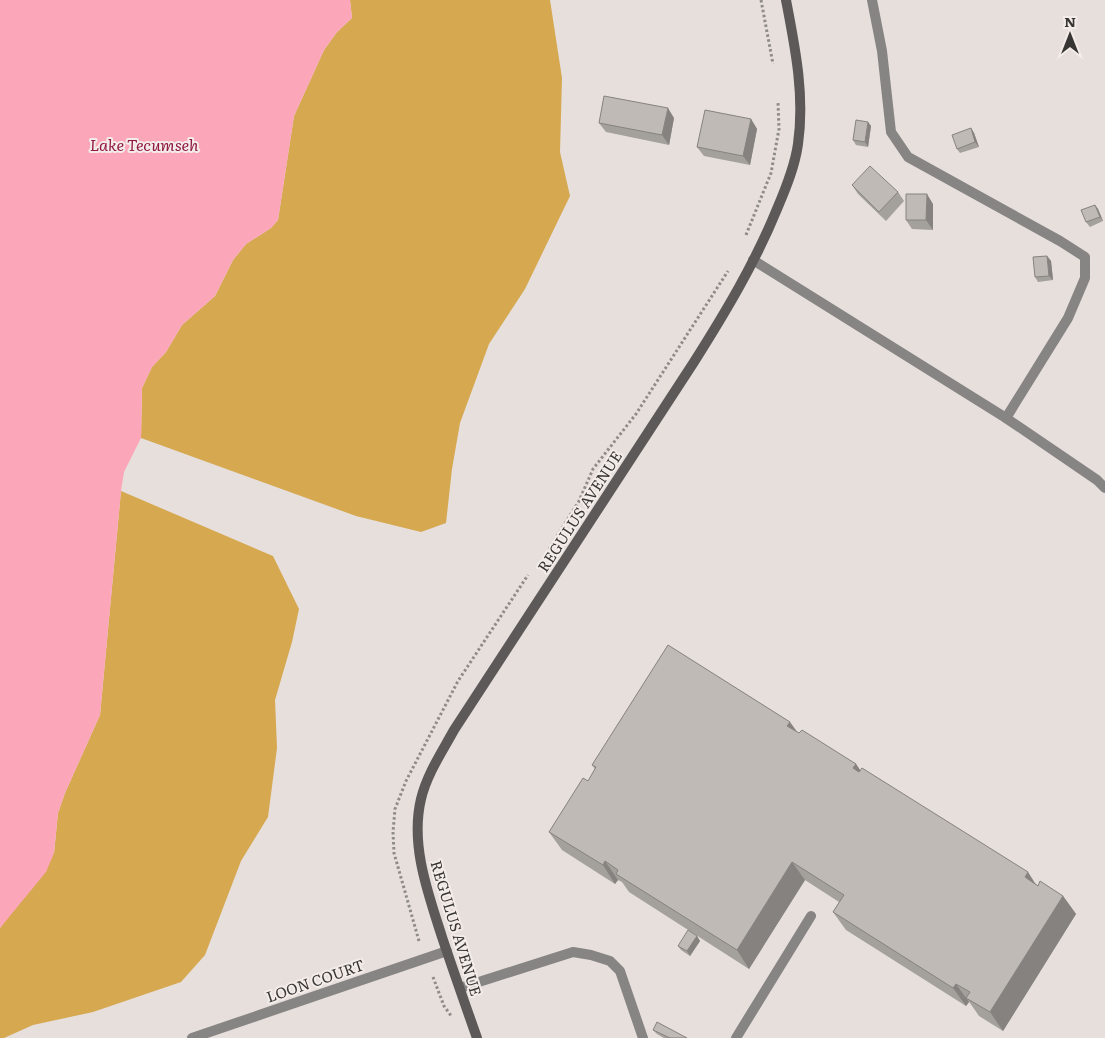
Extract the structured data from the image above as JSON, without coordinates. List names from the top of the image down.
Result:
{
  "streets": {
    "street": ["REGULUS AVENUE", "LOON COURT"]
  },
  "crossings": [
    ["REGULUS AVENUE", "LOON COURT"]
  ],
  "water": ["Lake Tecumseh"],
  "north": "top"
}
